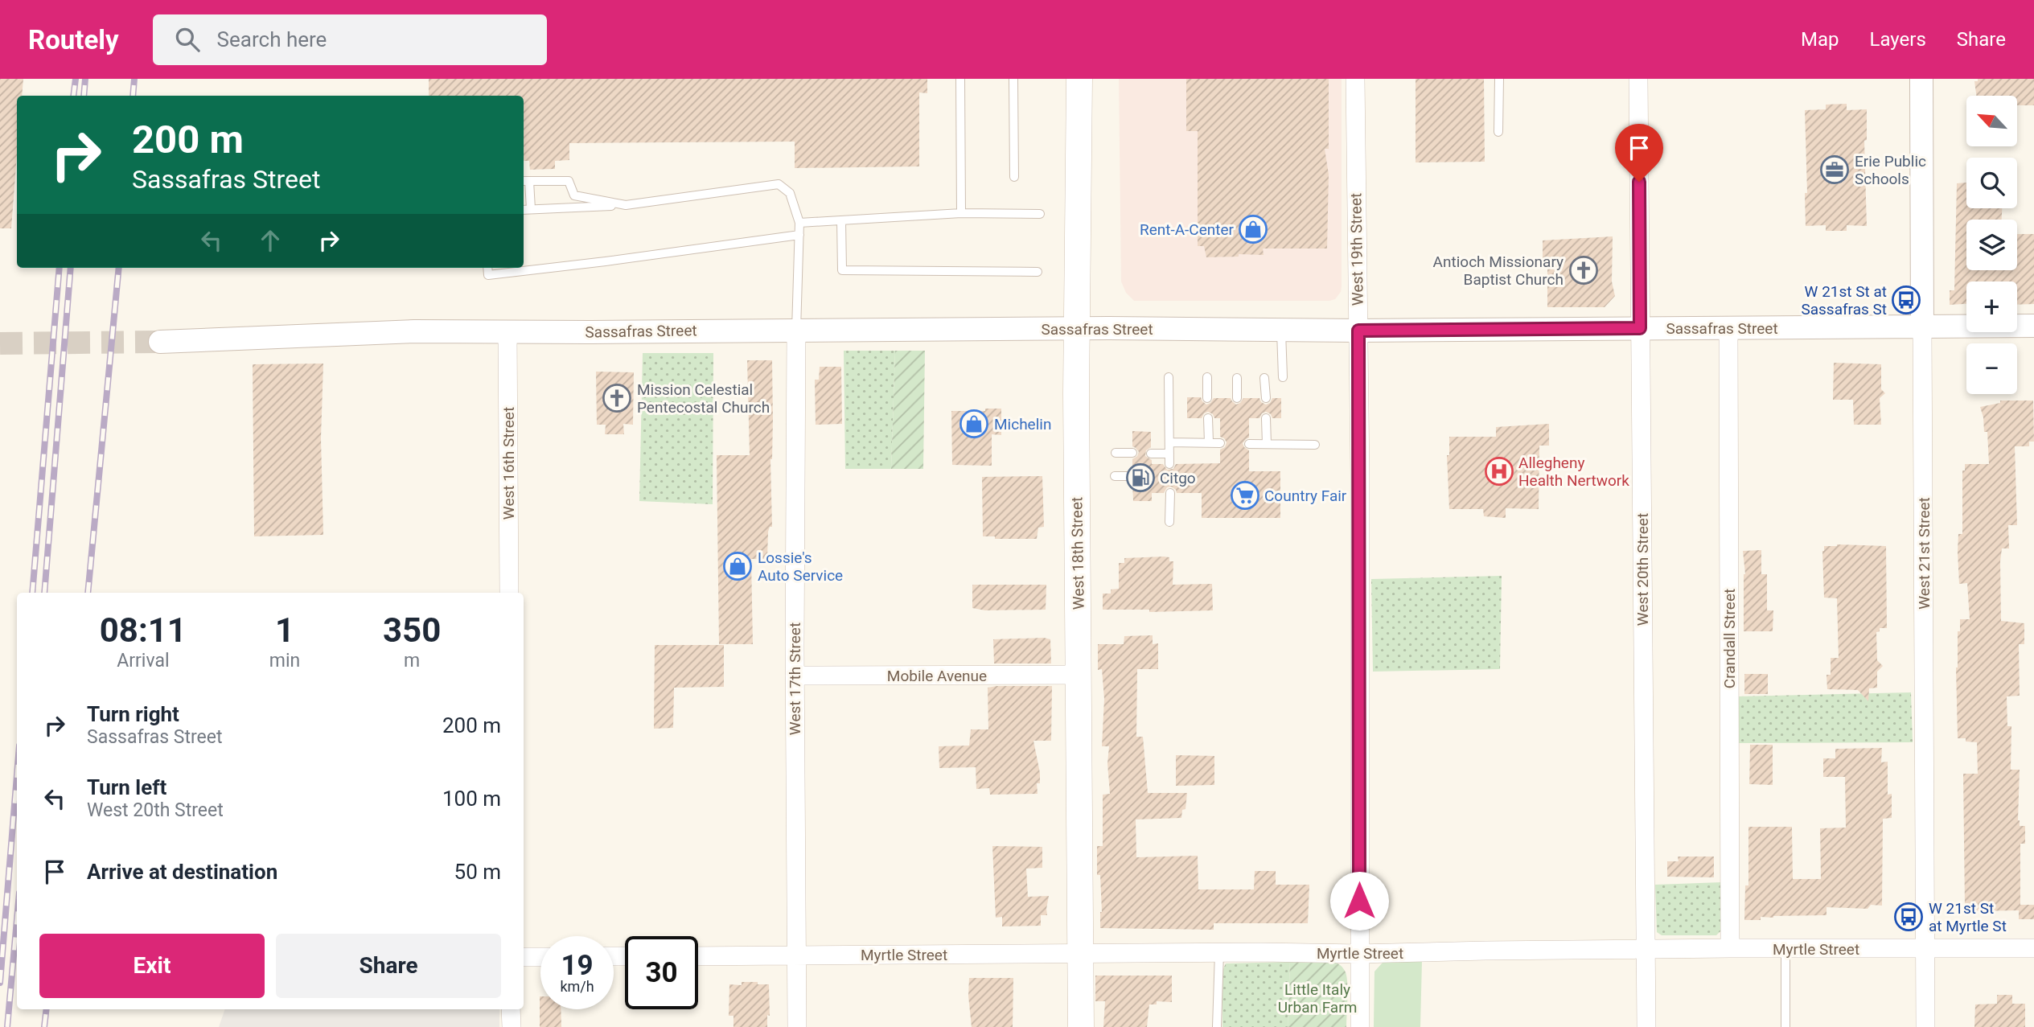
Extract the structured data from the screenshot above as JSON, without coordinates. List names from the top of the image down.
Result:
{
  "streets": {
    "main road": ["West 18th Street"],
    "street": [
      "West 19th Street",
      "Sassafras Street",
      "West 16th Street",
      "West 21st Street",
      "West 20th Street",
      "Crandall Street",
      "Mobile Avenue",
      "West 17th Street",
      "Myrtle Street"
    ]
  },
  "crossings": [
    ["West 19th Street", "Sassafras Street"],
    ["West 19th Street", "Myrtle Street"],
    ["Sassafras Street", "West 16th Street"],
    ["Sassafras Street", "West 18th Street"],
    ["Sassafras Street", "West 21st Street"],
    ["Sassafras Street", "West 20th Street"],
    ["Sassafras Street", "Crandall Street"],
    ["Sassafras Street", "West 17th Street"],
    ["West 18th Street", "Mobile Avenue"],
    ["West 18th Street", "Myrtle Street"],
    ["West 21st Street", "Myrtle Street"],
    ["West 20th Street", "Myrtle Street"],
    ["Crandall Street", "Myrtle Street"],
    ["Mobile Avenue", "West 17th Street"],
    ["West 17th Street", "Myrtle Street"]
  ],
  "parks": ["Little Italy Urban Farm"],
  "places": {
    "office": ["Erie Public Schools"],
    "shop": ["Rent-A-Center", "Michelin", "Lossie's Auto Service"],
    "church": ["Antioch Missionary Baptist Church", "Mission Celestial Pentecostal Church"],
    "bus stop": ["W 21st St at Sassafras St", "W 21st St at Myrtle St"],
    "hospital": ["Allegheny Health Nertwork"],
    "fuel station": ["Citgo"],
    "supermarket": ["Country Fair"]
  },
  "north": "top left",
  "page": {
    "header": "Routely",
    "search": "Search here",
    "nav": ["Map", "Layers", "Share"],
    "map_buttons": ["+", "−"],
    "turn": ["200 m", "Sassafras Street"],
    "eta": [
      "08:11",
      "Arrival",
      "1",
      "min",
      "350",
      "m"
    ],
    "list": [
      {
        "name": "Turn right",
        "note": "Sassafras Street",
        "value": "200 m"
      },
      {
        "name": "Turn left",
        "note": "West 20th Street",
        "value": "100 m"
      },
      {
        "name": "Arrive at destination",
        "value": "50 m"
      }
    ],
    "buttons": ["Exit", "Share"],
    "speed": "19 km/h",
    "limit": "30"
  }
}
